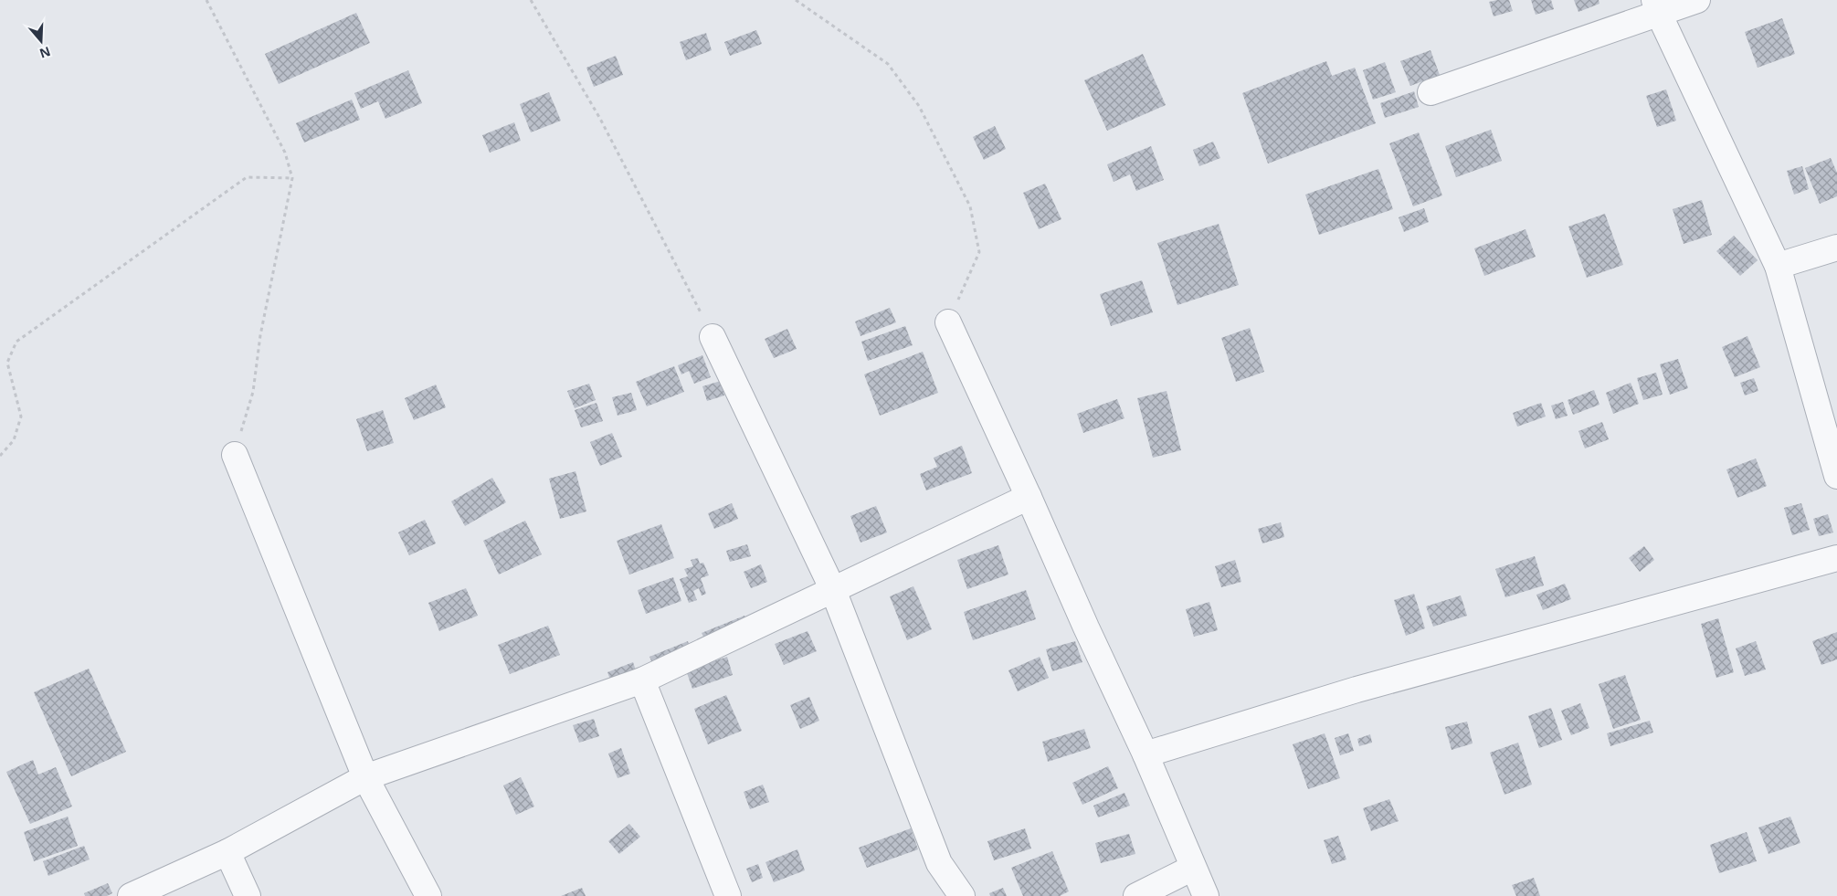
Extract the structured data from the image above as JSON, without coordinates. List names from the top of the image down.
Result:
{
  "north": "bottom"
}
